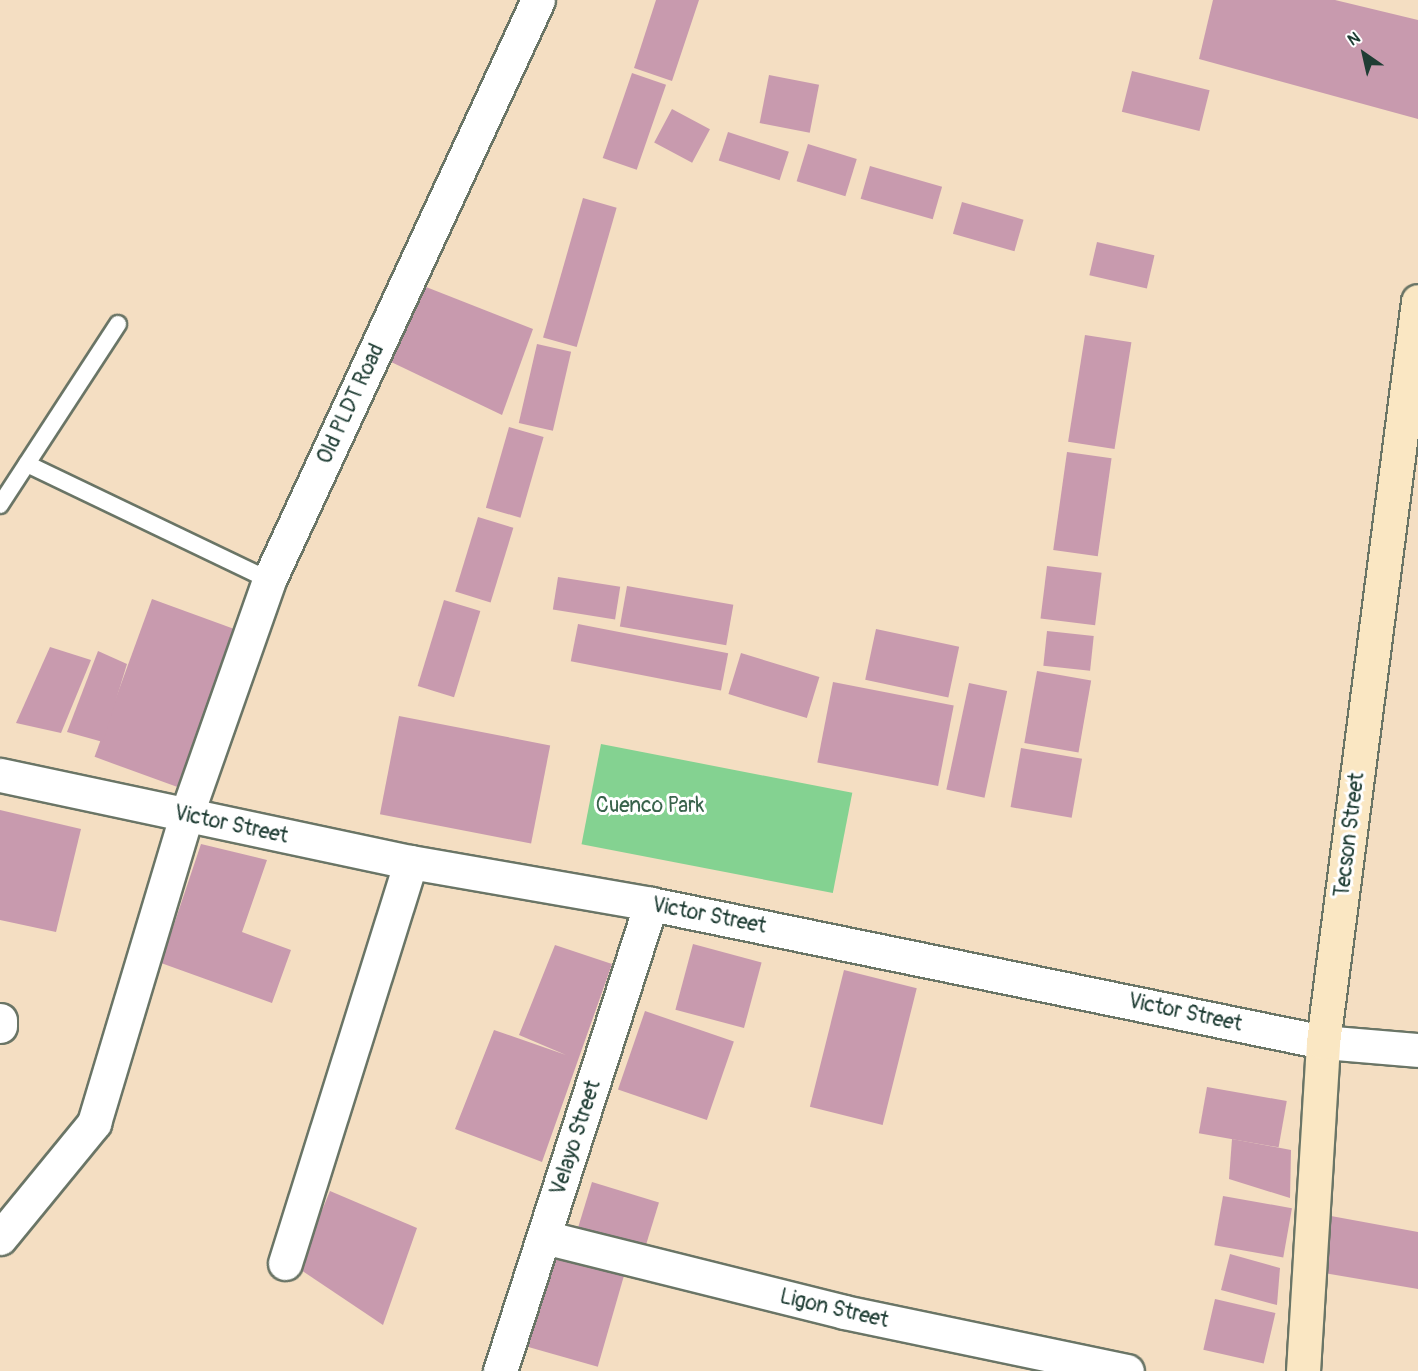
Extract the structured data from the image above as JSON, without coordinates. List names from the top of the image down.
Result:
{
  "streets": {
    "main road": ["Tecson Street"],
    "street": [
      "Old PLDT Road",
      "Victor Street",
      "Velayo Street",
      "Ligon Street"
    ]
  },
  "crossings": [
    ["Old PLDT Road", "Victor Street"],
    ["Victor Street", "Tecson Street"],
    ["Victor Street", "Velayo Street"],
    ["Velayo Street", "Ligon Street"]
  ],
  "parks": ["Cuenco Park"],
  "north": "top left"
}
